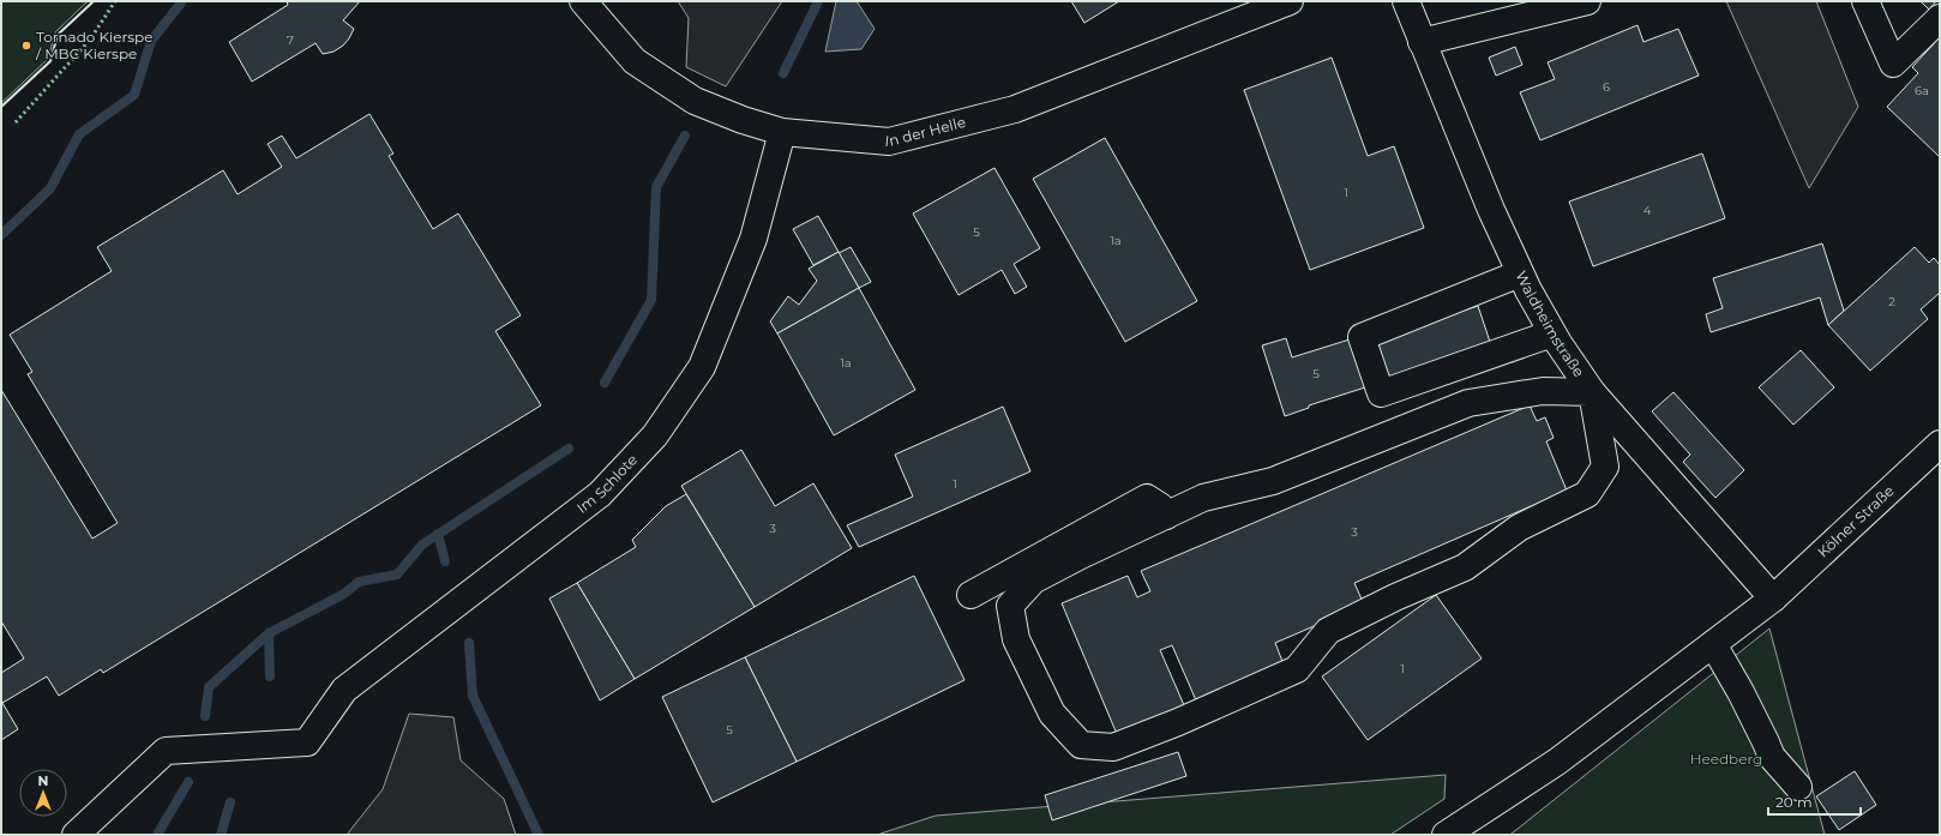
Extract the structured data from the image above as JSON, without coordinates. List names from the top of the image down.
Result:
{
  "streets": {
    "street": [
      "In der Helle",
      "Waldheimstraße",
      "Im Schlote",
      "Kölner Straße"
    ]
  },
  "crossings": [
    ["In der Helle", "Im Schlote"],
    ["Waldheimstraße", "Kölner Straße"]
  ],
  "parks": ["Heedberg"],
  "places": ["Tornado Kierspe / MBC Kierspe"],
  "house_numbers": [
    "7",
    "6",
    "6a",
    "1",
    "4",
    "5",
    "1a",
    "2",
    "1a",
    "5",
    "1",
    "3",
    "3",
    "1",
    "5"
  ],
  "scale_bar": "20 m",
  "north": "top"
}
